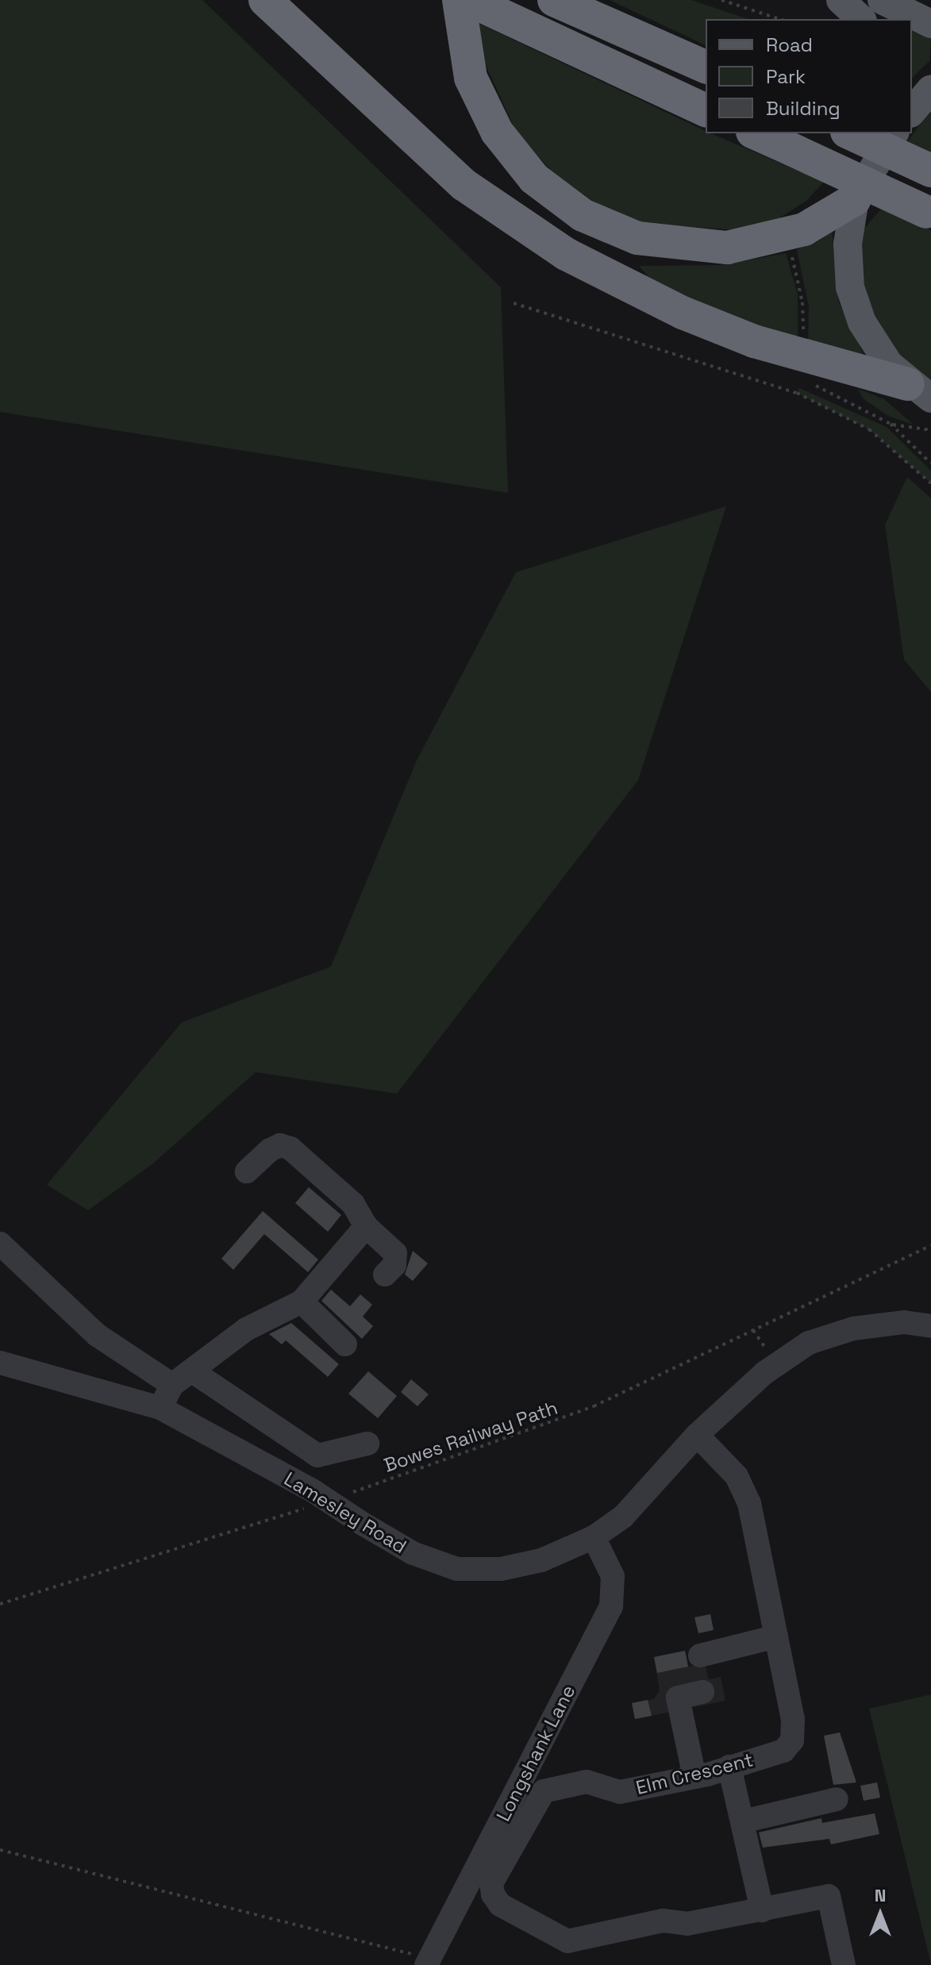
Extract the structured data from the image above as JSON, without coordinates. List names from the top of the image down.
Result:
{
  "streets": {
    "street": ["Lamesley Road", "Longshank Lane", "Elm Crescent"],
    "path": ["Bowes Railway Path"]
  },
  "crossings": [
    ["Lamesley Road", "Longshank Lane"],
    ["Lamesley Road", "Elm Crescent"]
  ],
  "legend": ["Road", "Park", "Building"],
  "north": "top"
}
